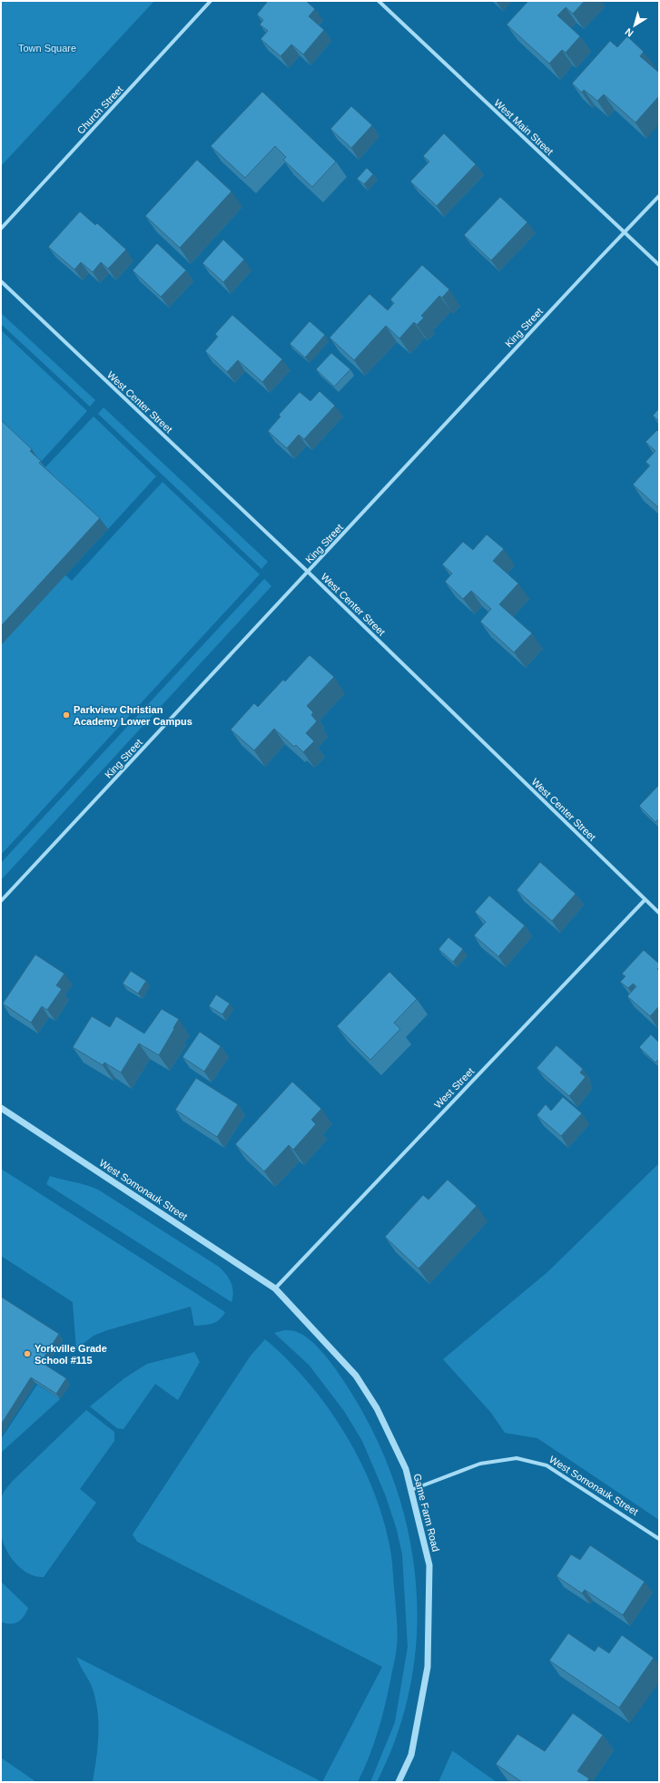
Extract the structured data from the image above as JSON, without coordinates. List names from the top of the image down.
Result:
{
  "streets": {
    "street": [
      "Church Street",
      "West Main Street",
      "King Street",
      "West Center Street",
      "West Street",
      "West Somonauk Street",
      "Game Farm Road"
    ]
  },
  "crossings": [
    ["West Main Street", "King Street"],
    ["King Street", "West Center Street"],
    ["West Center Street", "West Street"],
    ["West Street", "West Somonauk Street"],
    ["West Street", "Game Farm Road"],
    ["West Somonauk Street", "Game Farm Road"]
  ],
  "parks": ["Town Square"],
  "places": ["Parkview Christian Academy Lower Campus", "Yorkville Grade School #115"],
  "north": "bottom left"
}
